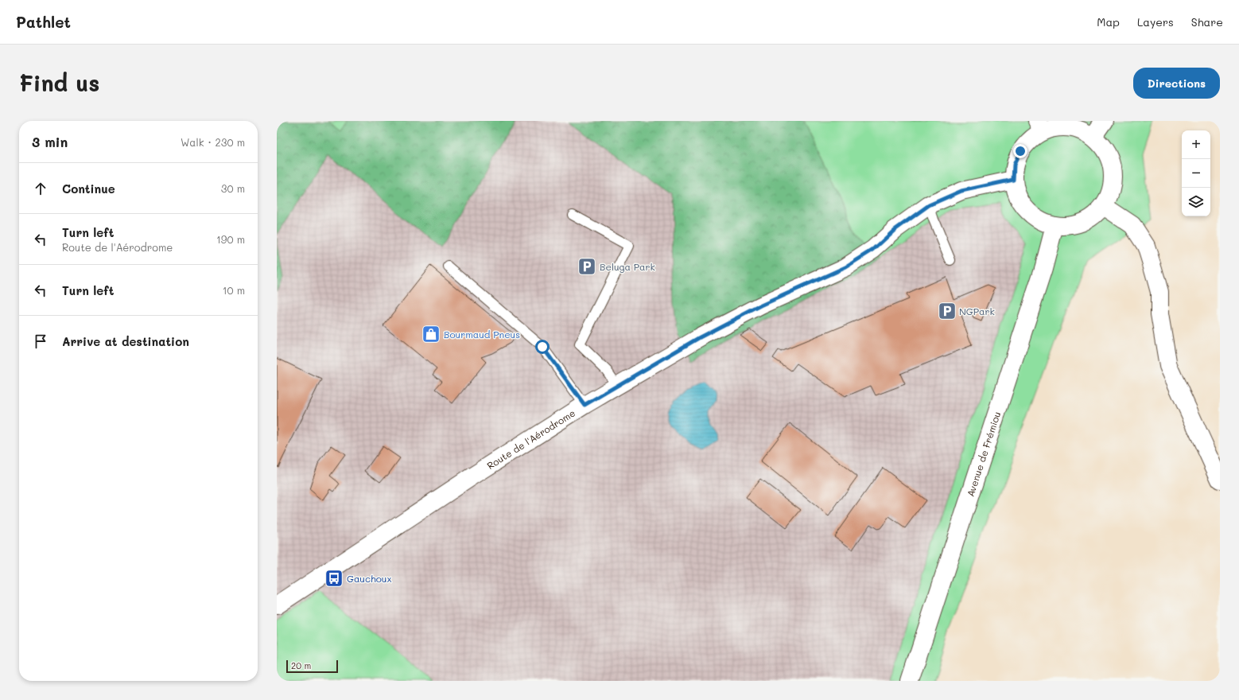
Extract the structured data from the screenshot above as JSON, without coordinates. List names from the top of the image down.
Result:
{
  "streets": {
    "street": ["Route de l'Aérodrome", "Avenue de Frémiou"]
  },
  "crossings": [
    ["Route de l'Aérodrome", "Avenue de Frémiou"]
  ],
  "places": {
    "parking": ["Beluga Park", "NGPark"],
    "shop": ["Bourmaud Pneus"],
    "bus stop": ["Gauchoux"]
  },
  "scale_bar": "20 m",
  "page": {
    "header": "Pathlet",
    "nav": ["Map", "Layers", "Share"],
    "buttons": "Directions",
    "title": "Find us",
    "heading": ["3 min", "Walk · 230 m"],
    "map_buttons": ["+", "−"],
    "list": [
      ["Continue", "30 m"],
      ["Turn left", "Route de l'Aérodrome", "190 m"],
      ["Turn left", "10 m"],
      "Arrive at destination"
    ],
    "scale": "20 m"
  }
}
